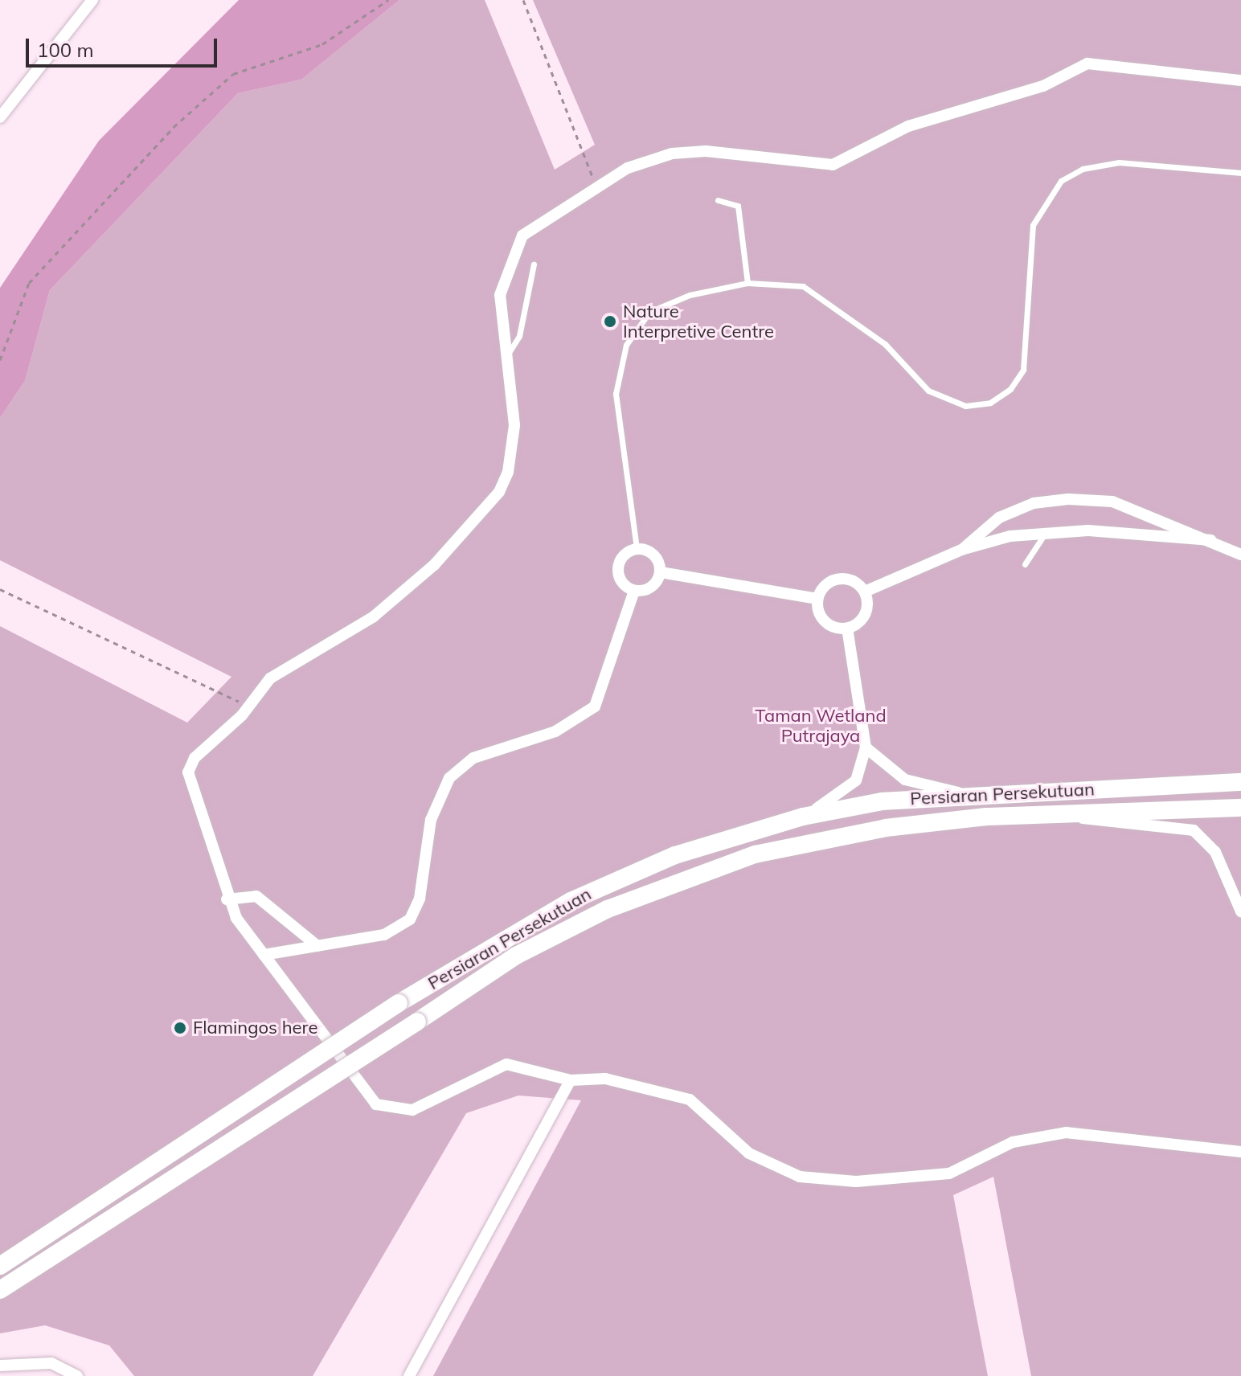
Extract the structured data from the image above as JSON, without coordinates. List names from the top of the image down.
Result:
{
  "streets": {
    "main road": ["Persiaran Persekutuan"]
  },
  "parks": ["Taman Wetland Putrajaya"],
  "places": ["Nature Interpretive Centre", "Flamingos here"],
  "scale_bar": "100 m"
}
